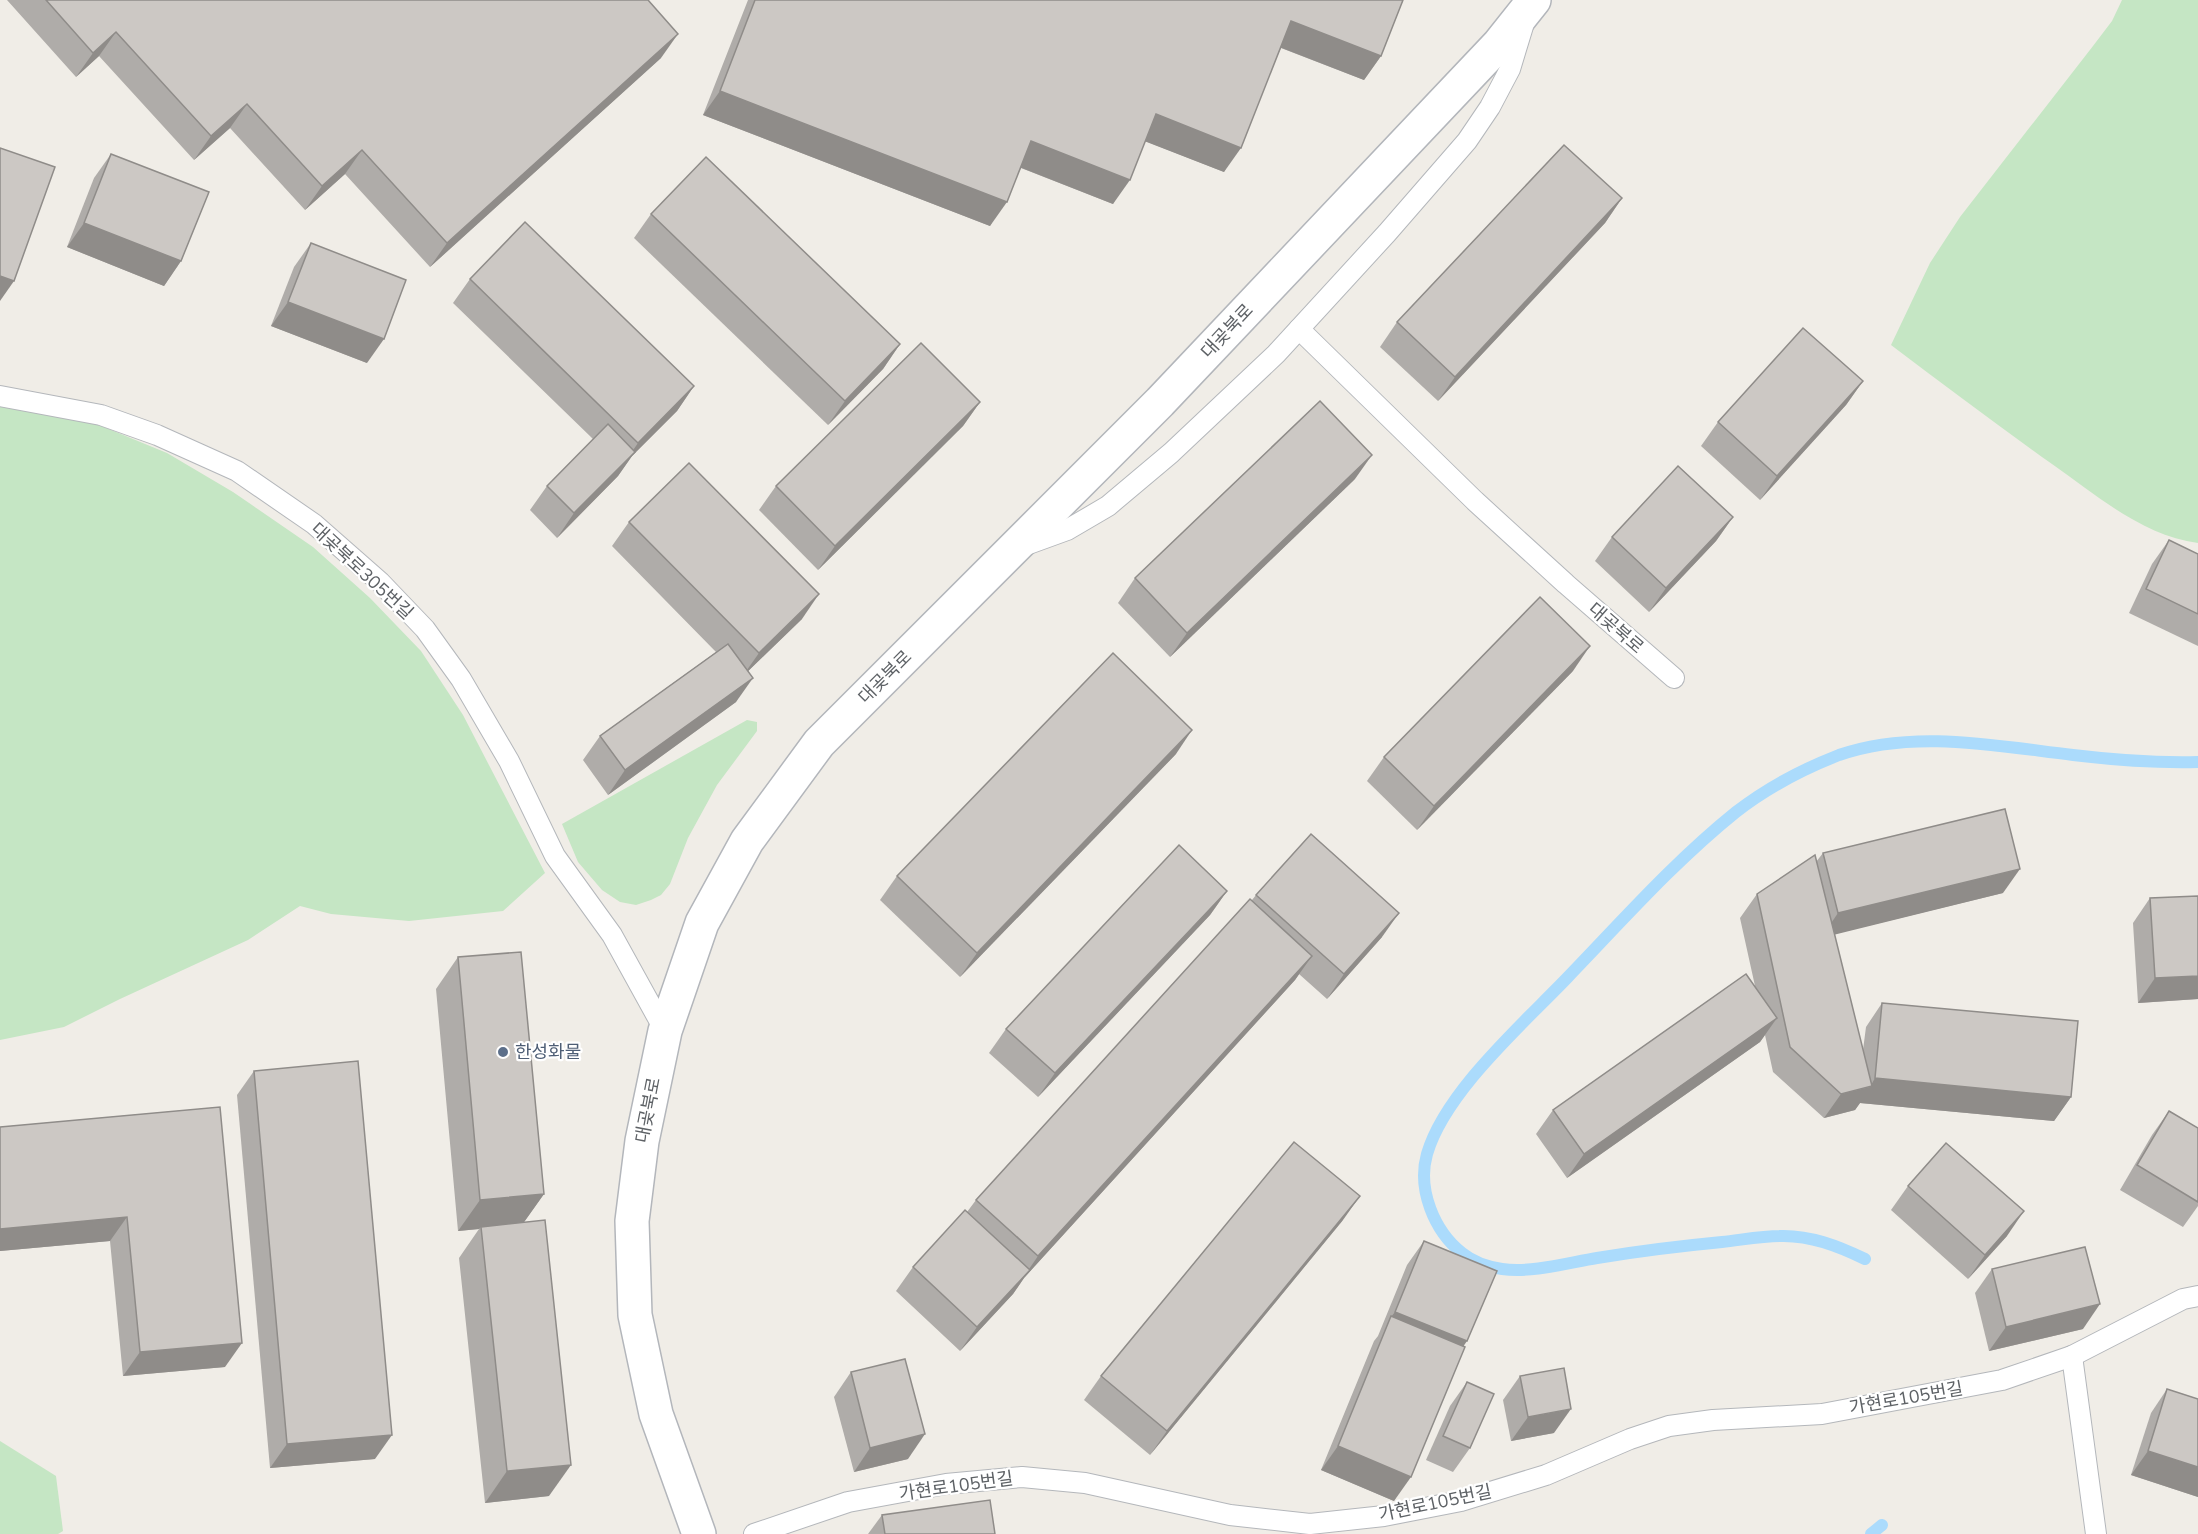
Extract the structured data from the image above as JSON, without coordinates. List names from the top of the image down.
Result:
{
  "streets": {
    "street": ["대곶북로"],
    "lane": ["대곶북로305번길", "가현로105번길"]
  },
  "crossings": [
    ["대곶북로", "대곶북로305번길"]
  ],
  "places": ["한성화물"]
}
